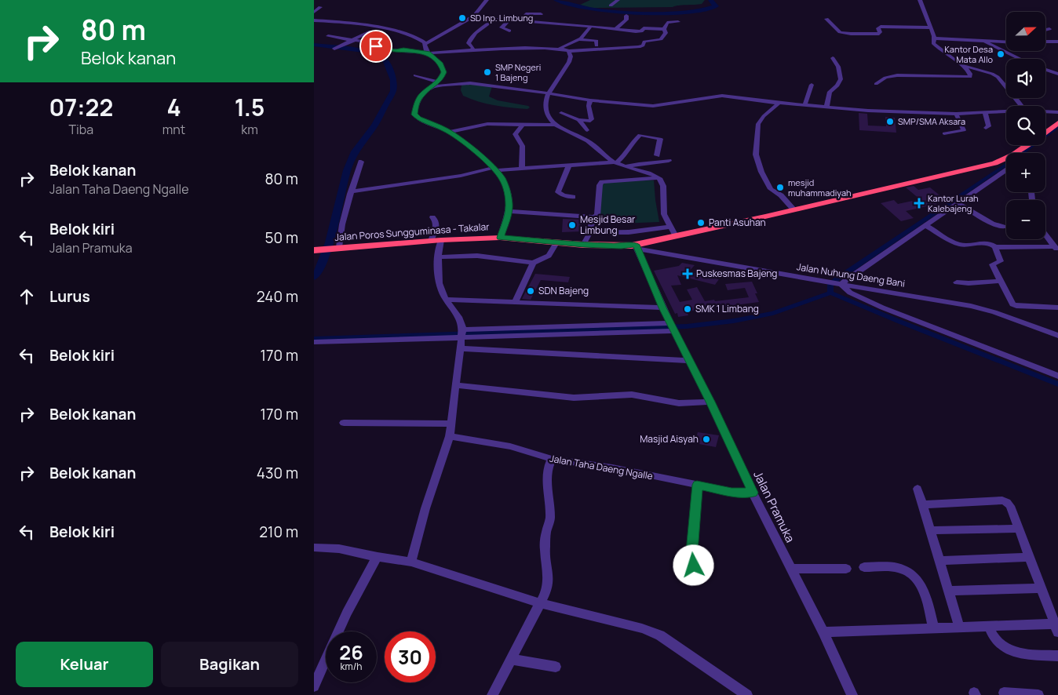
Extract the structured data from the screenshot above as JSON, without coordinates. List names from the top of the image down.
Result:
{
  "streets": {
    "highway": ["Jalan Poros Sungguminasa - Takalar"],
    "street": ["Jalan Nuhung Daeng Bani", "Jalan Taha Daeng Ngalle", "Jalan Pramuka"]
  },
  "crossings": [
    ["Jalan Poros Sungguminasa - Takalar", "Jalan Nuhung Daeng Bani"],
    ["Jalan Poros Sungguminasa - Takalar", "Jalan Pramuka"],
    ["Jalan Nuhung Daeng Bani", "Jalan Pramuka"],
    ["Jalan Taha Daeng Ngalle", "Jalan Pramuka"]
  ],
  "places": {
    "other": [
      "SD Inp. Limbung",
      "Kantor Desa Mata Allo",
      "SMP Negeri 1 Bajeng",
      "SMP/SMA Aksara",
      "mesjid muhammadiyah",
      "Panti Asuhan",
      "Mesjid Besar Limbung",
      "SDN Bajeng",
      "SMK 1 Limbang",
      "Masjid Aisyah"
    ],
    "health": ["Kantor Lurah Kalebajeng", "Puskesmas Bajeng"]
  },
  "north": "right",
  "page": {
    "turn": ["80 m", "Belok kanan"],
    "map_buttons": ["+", "−"],
    "eta": [
      "07:22",
      "Tiba",
      "4",
      "mnt",
      "1.5",
      "km"
    ],
    "list": [
      {
        "name": "Belok kanan",
        "note": "Jalan Taha Daeng Ngalle",
        "value": "80 m"
      },
      {
        "name": "Belok kiri",
        "note": "Jalan Pramuka",
        "value": "50 m"
      },
      {
        "name": "Lurus",
        "value": "240 m"
      },
      {
        "name": "Belok kiri",
        "value": "170 m"
      },
      {
        "name": "Belok kanan",
        "value": "170 m"
      },
      {
        "name": "Belok kanan",
        "value": "430 m"
      },
      {
        "name": "Belok kiri",
        "value": "210 m"
      }
    ],
    "speed": "26 km/h",
    "limit": "30",
    "buttons": ["Keluar", "Bagikan"]
  }
}
